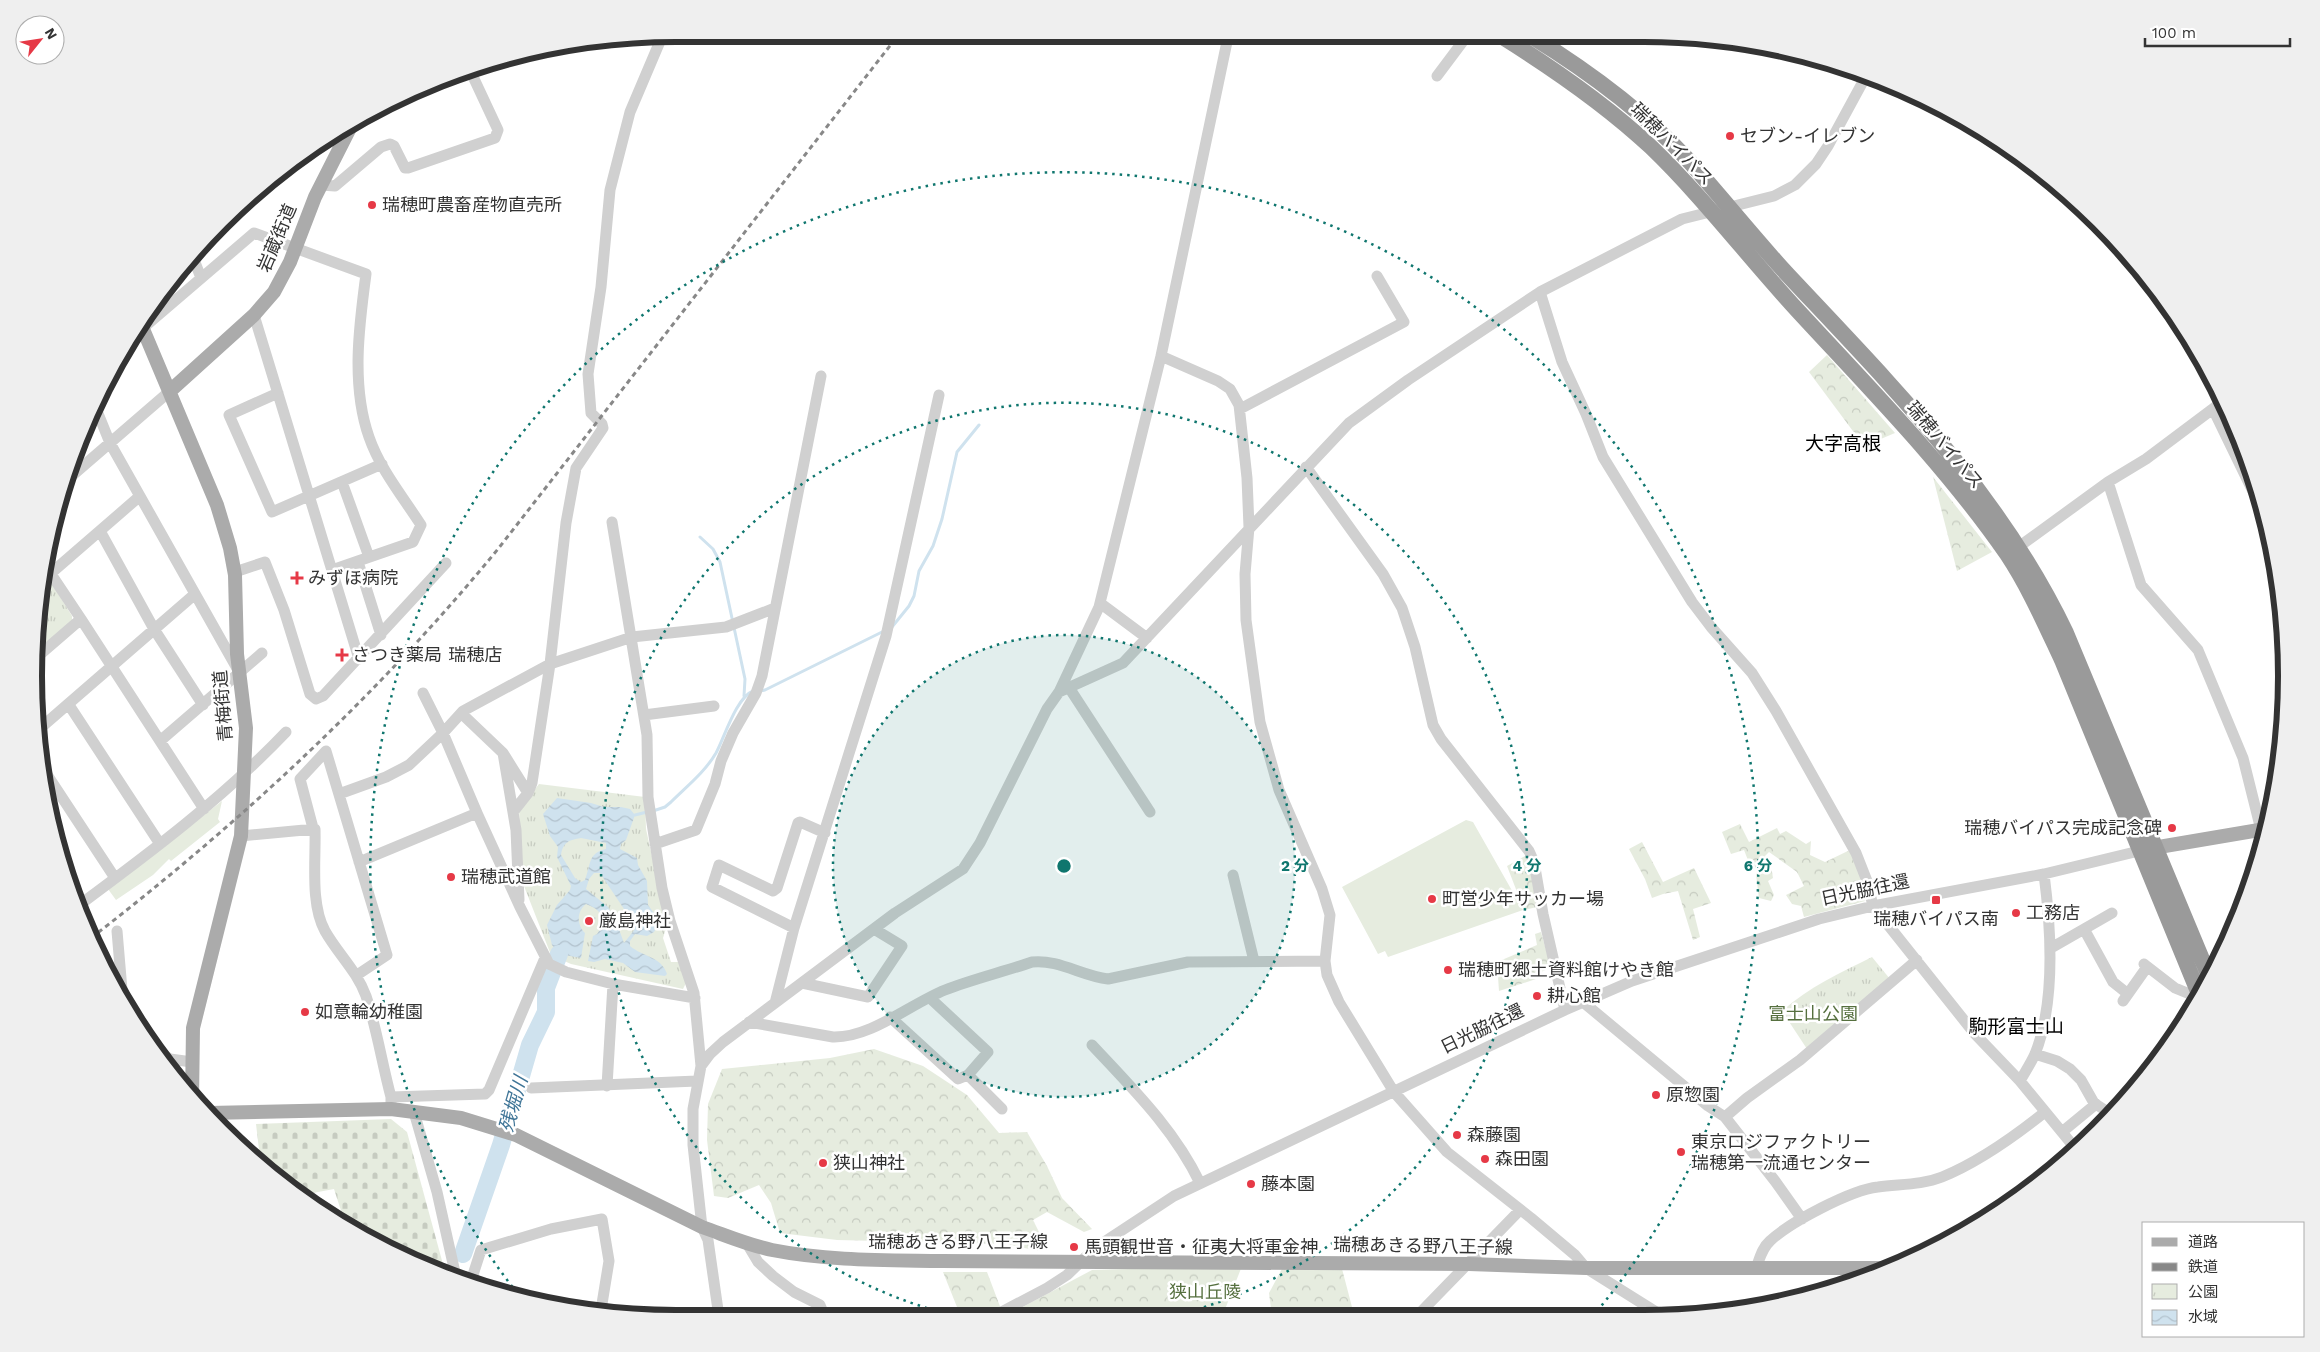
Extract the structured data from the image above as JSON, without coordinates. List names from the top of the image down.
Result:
{
  "streets": {
    "highway": ["瑞穂バイパス"],
    "main road": [
      "岩蔵街道",
      "青梅街道",
      "日光脇往還",
      "瑞穂あきる野八王子線"
    ]
  },
  "crossings": [
    ["瑞穂バイパス", "日光脇往還"],
    ["岩蔵街道", "青梅街道"],
    ["日光脇往還", "瑞穂あきる野八王子線"]
  ],
  "districts": ["大字高根", "駒形富士山"],
  "water": ["残堀川"],
  "parks": ["富士山公園", "狭山丘陵"],
  "places": {
    "other": [
      "セブン-イレブン",
      "瑞穂町農畜産物直売所",
      "瑞穂バイパス完成記念碑",
      "瑞穂武道館",
      "町営少年サッカー場",
      "工務店",
      "厳島神社",
      "瑞穂町郷土資料館けやき館",
      "耕心館",
      "如意輪幼稚園",
      "原惣園",
      "森藤園",
      "東京ロジファクトリー 瑞穂第一流通センター",
      "森田園",
      "狭山神社",
      "藤本園",
      "馬頭観世音・征夷大将軍金神"
    ],
    "health": ["みずほ病院", "さつき薬局 瑞穂店"],
    "transit": ["瑞穂バイパス南"]
  },
  "legend": [
    "道路",
    "鉄道",
    "公園",
    "水域"
  ],
  "scale_bar": "100 m",
  "north": "top right",
  "rings": ["2 分", "4 分", "6 分"]
}
